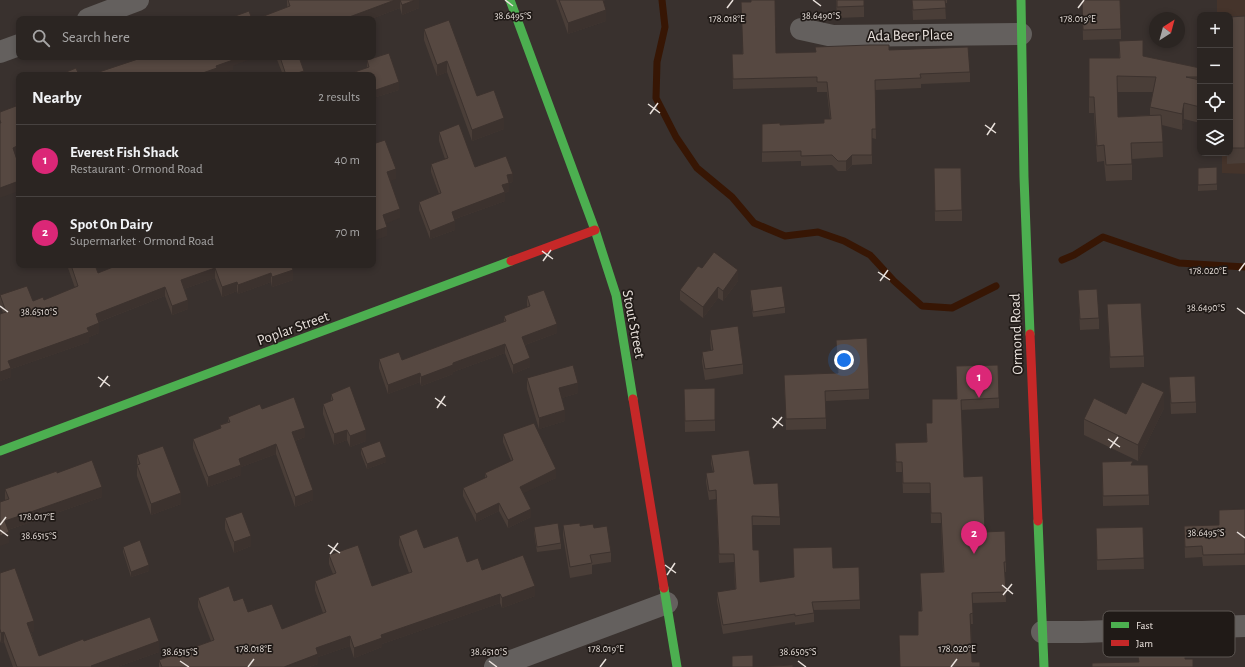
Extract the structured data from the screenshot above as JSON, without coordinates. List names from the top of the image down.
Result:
{
  "streets": {
    "street": [
      "Ada Beer Place",
      "Stout Street",
      "Poplar Street",
      "Ormond Road"
    ]
  },
  "crossings": [
    ["Ada Beer Place", "Ormond Road"],
    ["Stout Street", "Poplar Street"]
  ],
  "legend": ["Fast", "Jam"],
  "north": "top right",
  "page": {
    "map_buttons": ["+", "−"],
    "search": "Search here",
    "heading": ["Nearby", "2 results"],
    "list": [
      {
        "mark": "1",
        "name": "Everest Fish Shack",
        "note": "Restaurant · Ormond Road",
        "value": "40 m"
      },
      {
        "mark": "2",
        "name": "Spot On Dairy",
        "note": "Supermarket · Ormond Road",
        "value": "70 m"
      }
    ],
    "pins": ["1", "2"]
  },
  "coordinates": [
    "38.6495°S",
    "38.6490°S",
    "178.018°E",
    "178.019°E",
    "178.020°E",
    "38.6510°S",
    "178.017°E",
    "38.6515°S",
    "38.6505°S"
  ]
}
